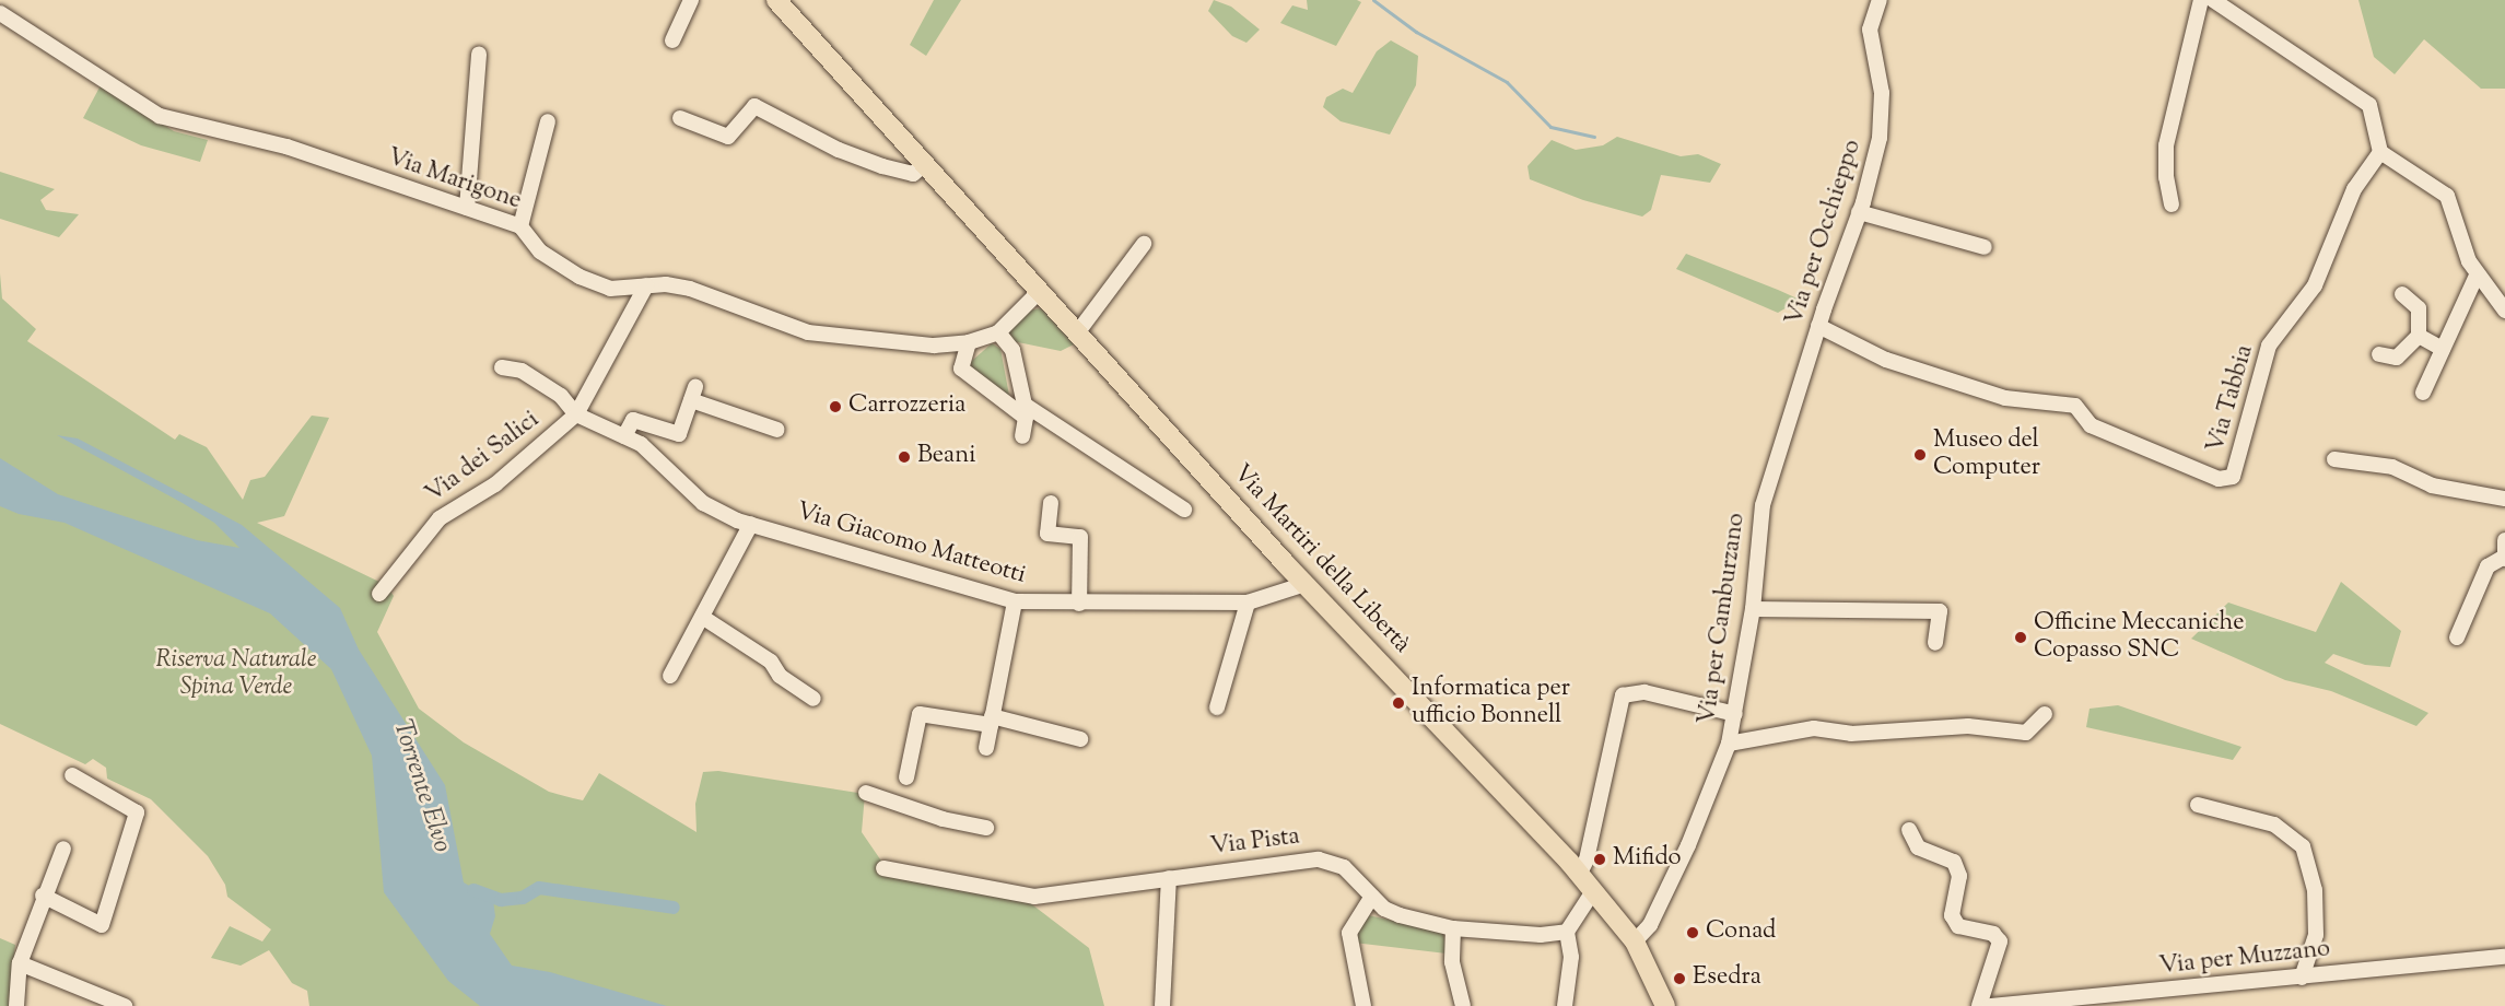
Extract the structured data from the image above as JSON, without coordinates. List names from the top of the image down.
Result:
{
  "streets": {
    "main road": ["Via Martiri della Libertà"],
    "street": [
      "Via Marigone",
      "Via per Occhieppo",
      "Via Tabbia",
      "Via dei Salici",
      "Via Giacomo Matteotti",
      "Via per Camburzano",
      "Via Pista",
      "Via per Muzzano"
    ]
  },
  "crossings": [
    ["Via Marigone", "Via dei Salici"],
    ["Via Marigone", "Via Martiri della Libertà"],
    ["Via per Occhieppo", "Via Tabbia"],
    ["Via per Occhieppo", "Via per Camburzano"],
    ["Via dei Salici", "Via Giacomo Matteotti"],
    ["Via Giacomo Matteotti", "Via Martiri della Libertà"],
    ["Via Martiri della Libertà", "Via per Camburzano"]
  ],
  "water": ["Torrente Elvo"],
  "parks": ["Riserva Naturale Spina Verde"],
  "places": [
    "Carrozzeria",
    "Museo del Computer",
    "Beani",
    "Officine Meccaniche Copasso SNC",
    "Informatica per ufficio Bonnell",
    "Mifido",
    "Conad",
    "Esedra"
  ]
}
